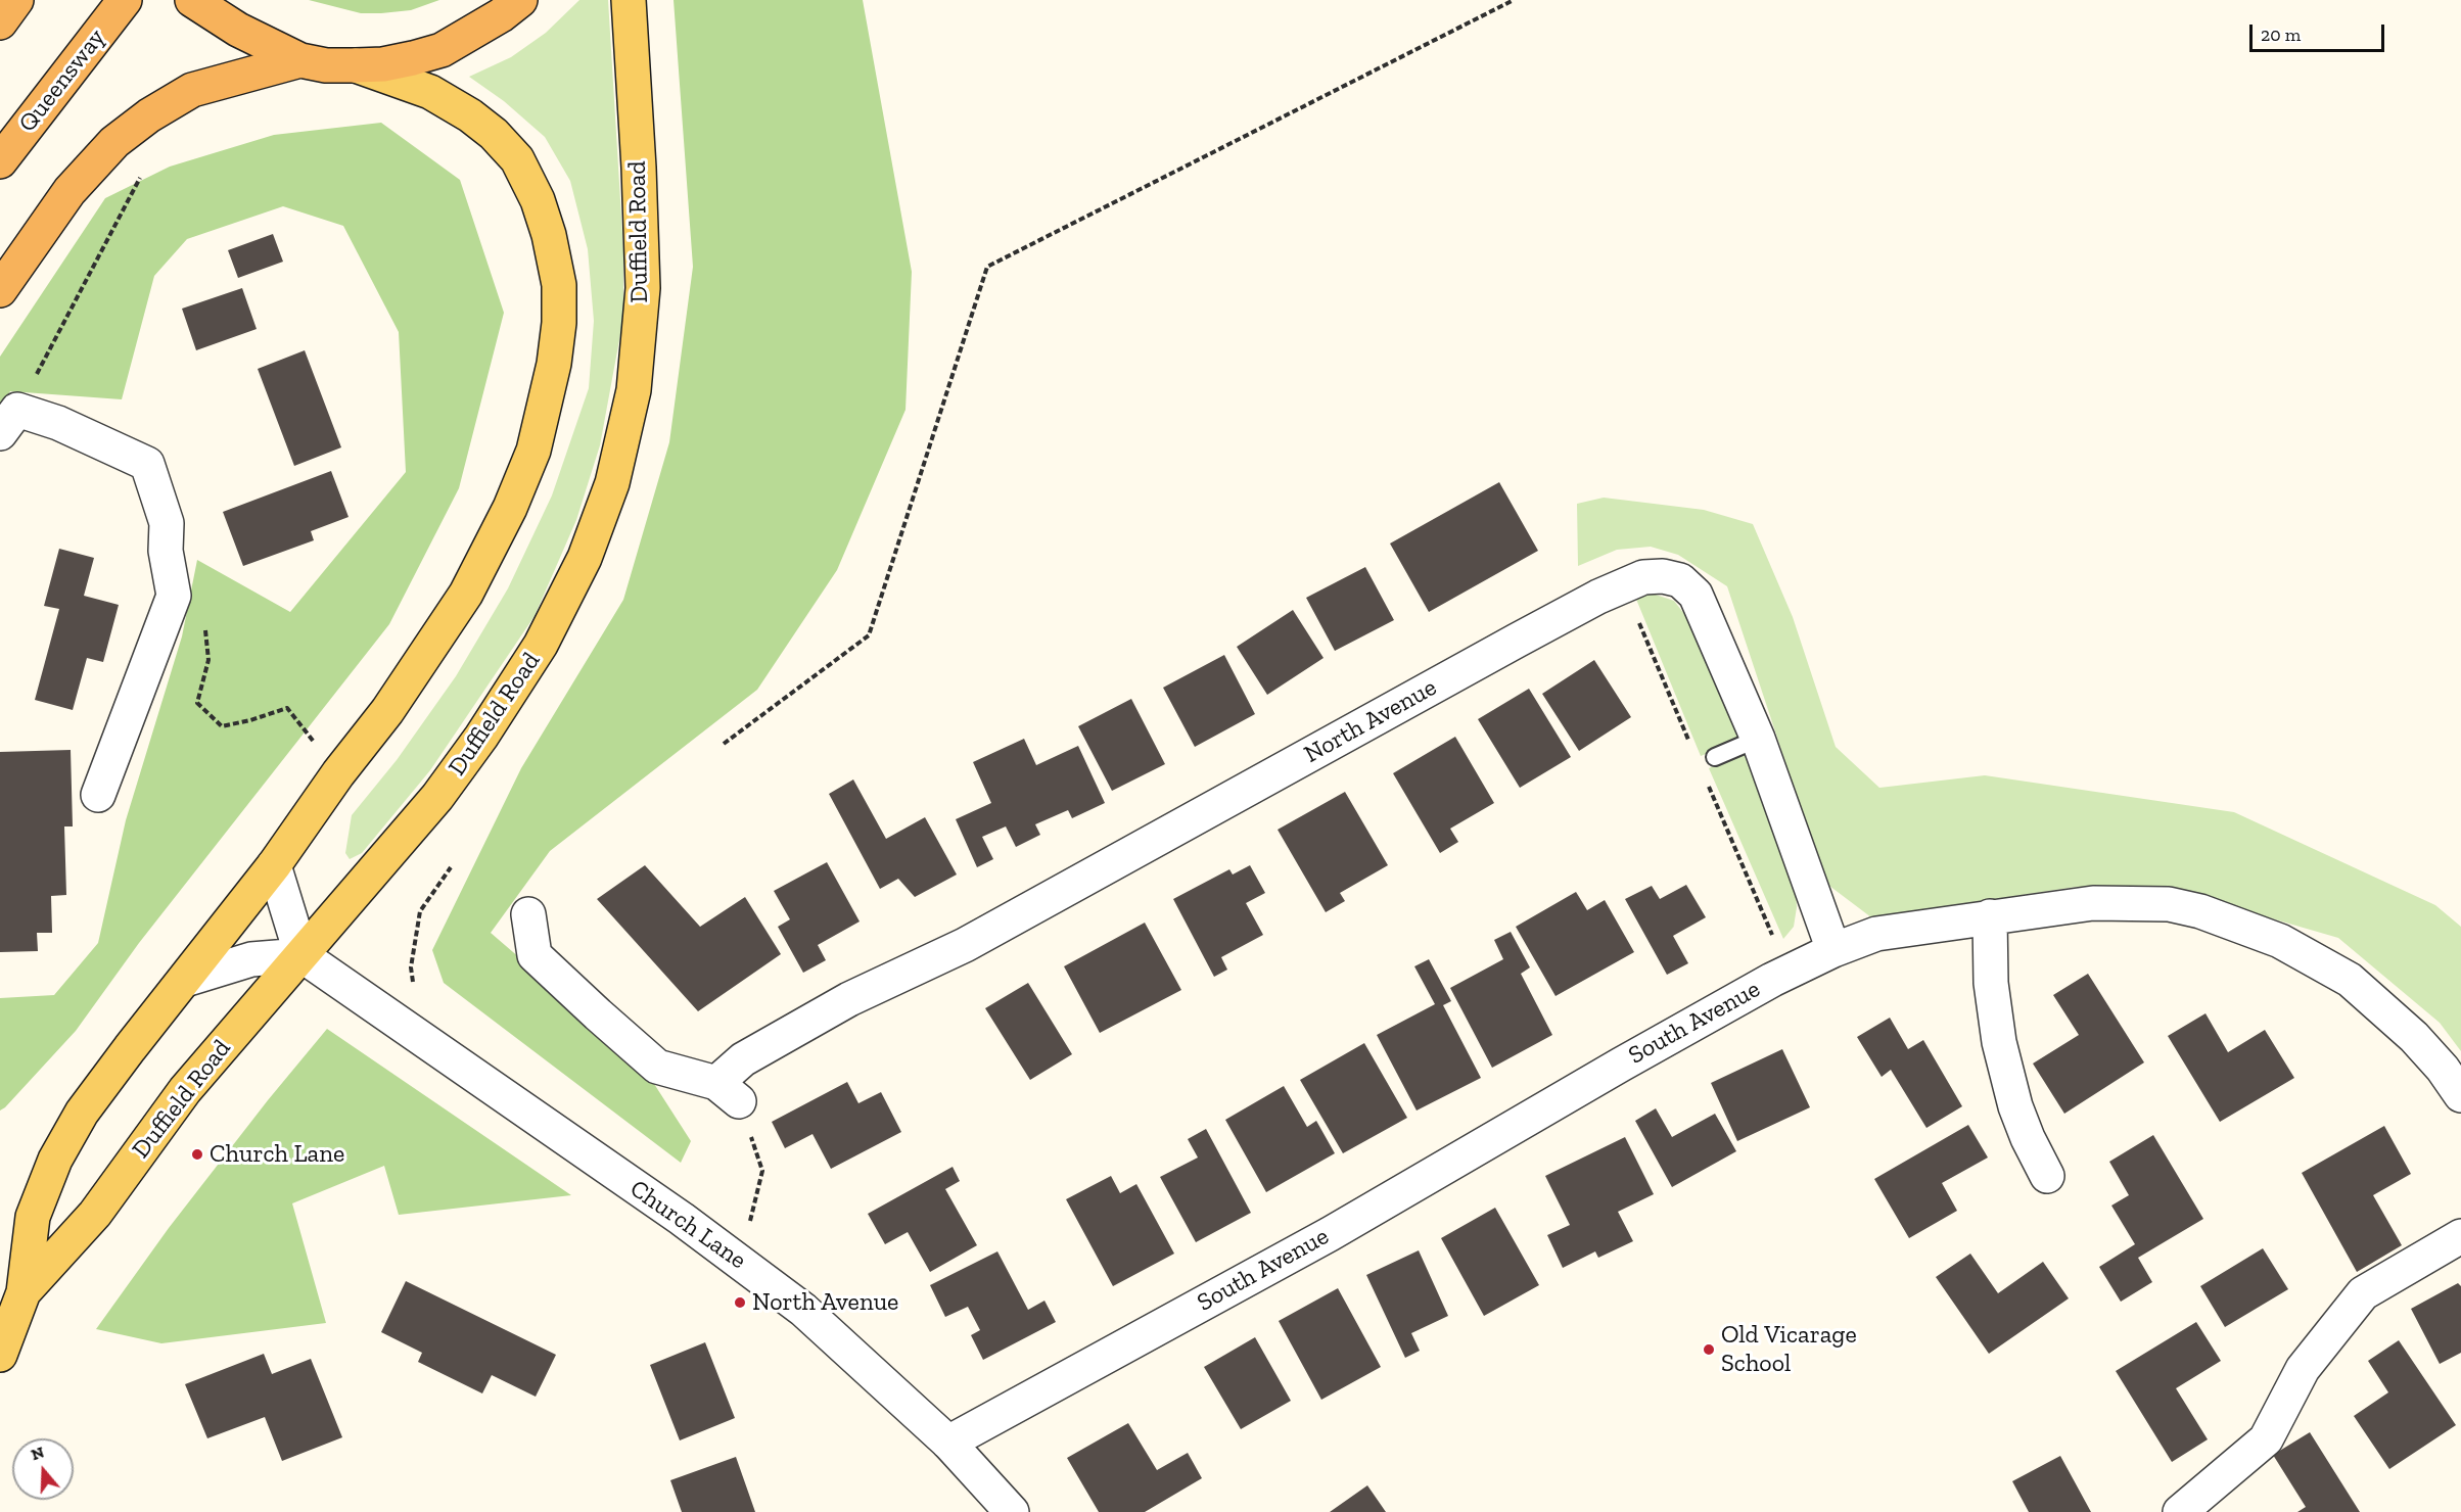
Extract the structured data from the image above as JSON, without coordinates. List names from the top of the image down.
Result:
{
  "streets": {
    "highway": ["Queensway"],
    "main road": ["Duffield Road"],
    "street": ["North Avenue", "South Avenue", "Church Lane"]
  },
  "crossings": [
    ["Duffield Road", "Church Lane"],
    ["North Avenue", "South Avenue"],
    ["South Avenue", "Church Lane"]
  ],
  "places": ["Church Lane", "North Avenue", "Old Vicarage School"],
  "scale_bar": "20 m",
  "north": "top"
}
